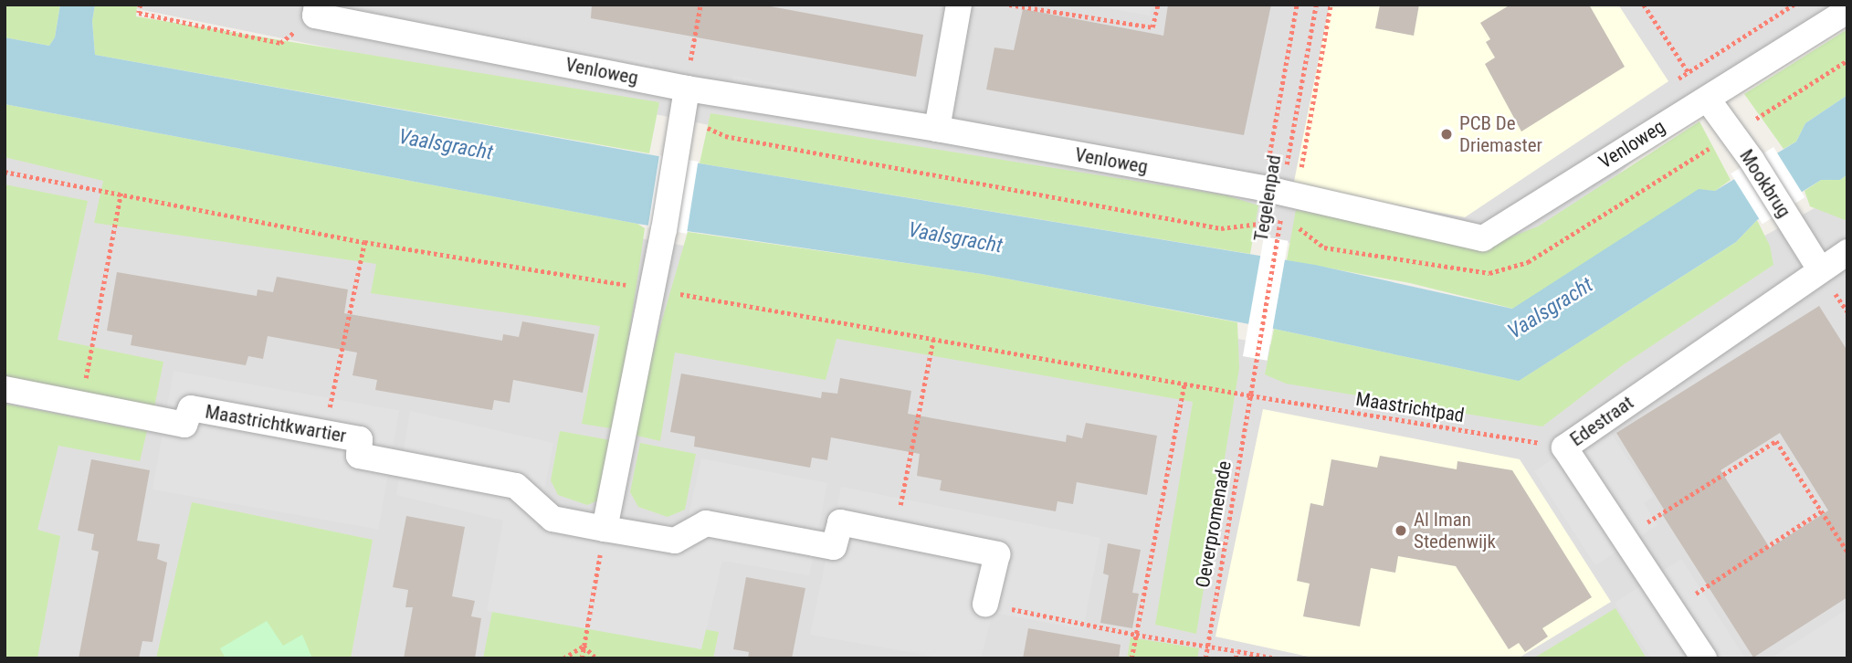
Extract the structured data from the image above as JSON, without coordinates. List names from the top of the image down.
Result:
{
  "streets": {
    "street": [
      "Venloweg",
      "Mookbrug",
      "Edestraat",
      "Maastrichtkwartier"
    ],
    "path": ["Tegelenpad", "Maastrichtpad", "Oeverpromenade"]
  },
  "crossings": [
    ["Venloweg", "Mookbrug"],
    ["Venloweg", "Tegelenpad"],
    ["Mookbrug", "Edestraat"],
    ["Tegelenpad", "Maastrichtpad"],
    ["Tegelenpad", "Oeverpromenade"],
    ["Maastrichtpad", "Edestraat"],
    ["Maastrichtpad", "Oeverpromenade"]
  ],
  "water": ["Vaalsgracht"],
  "places": ["PCB De Driemaster", "Al Iman Stedenwijk"]
}
